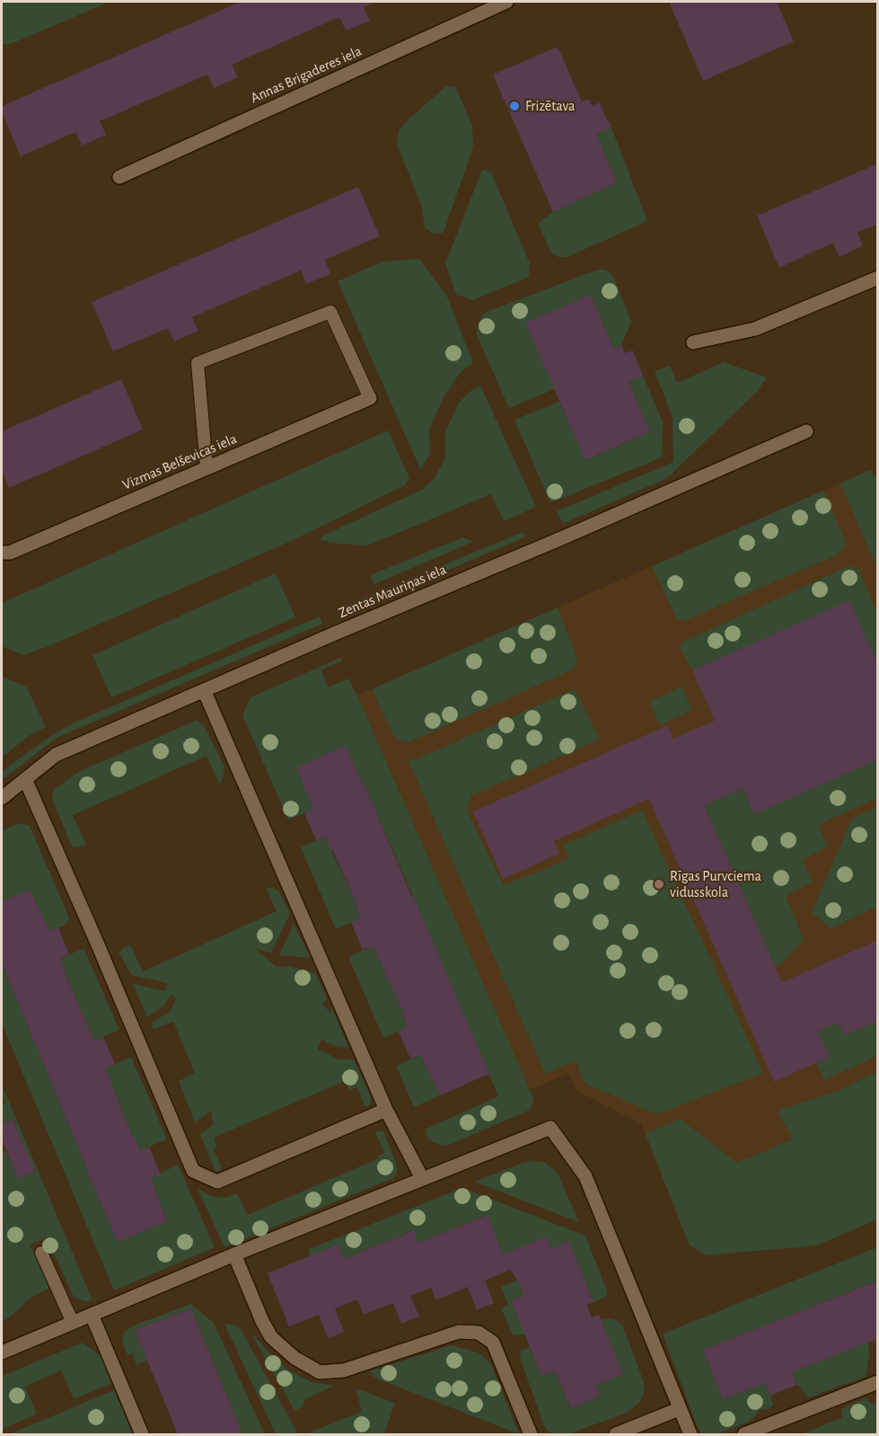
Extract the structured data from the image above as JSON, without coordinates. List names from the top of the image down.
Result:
{
  "streets": {
    "street": ["Annas Brigaderes iela", "Vizmas Belševicas iela", "Zentas Mauriņas iela"]
  },
  "places": ["Frizētava", "Rīgas Purvciema vidusskola"]
}
